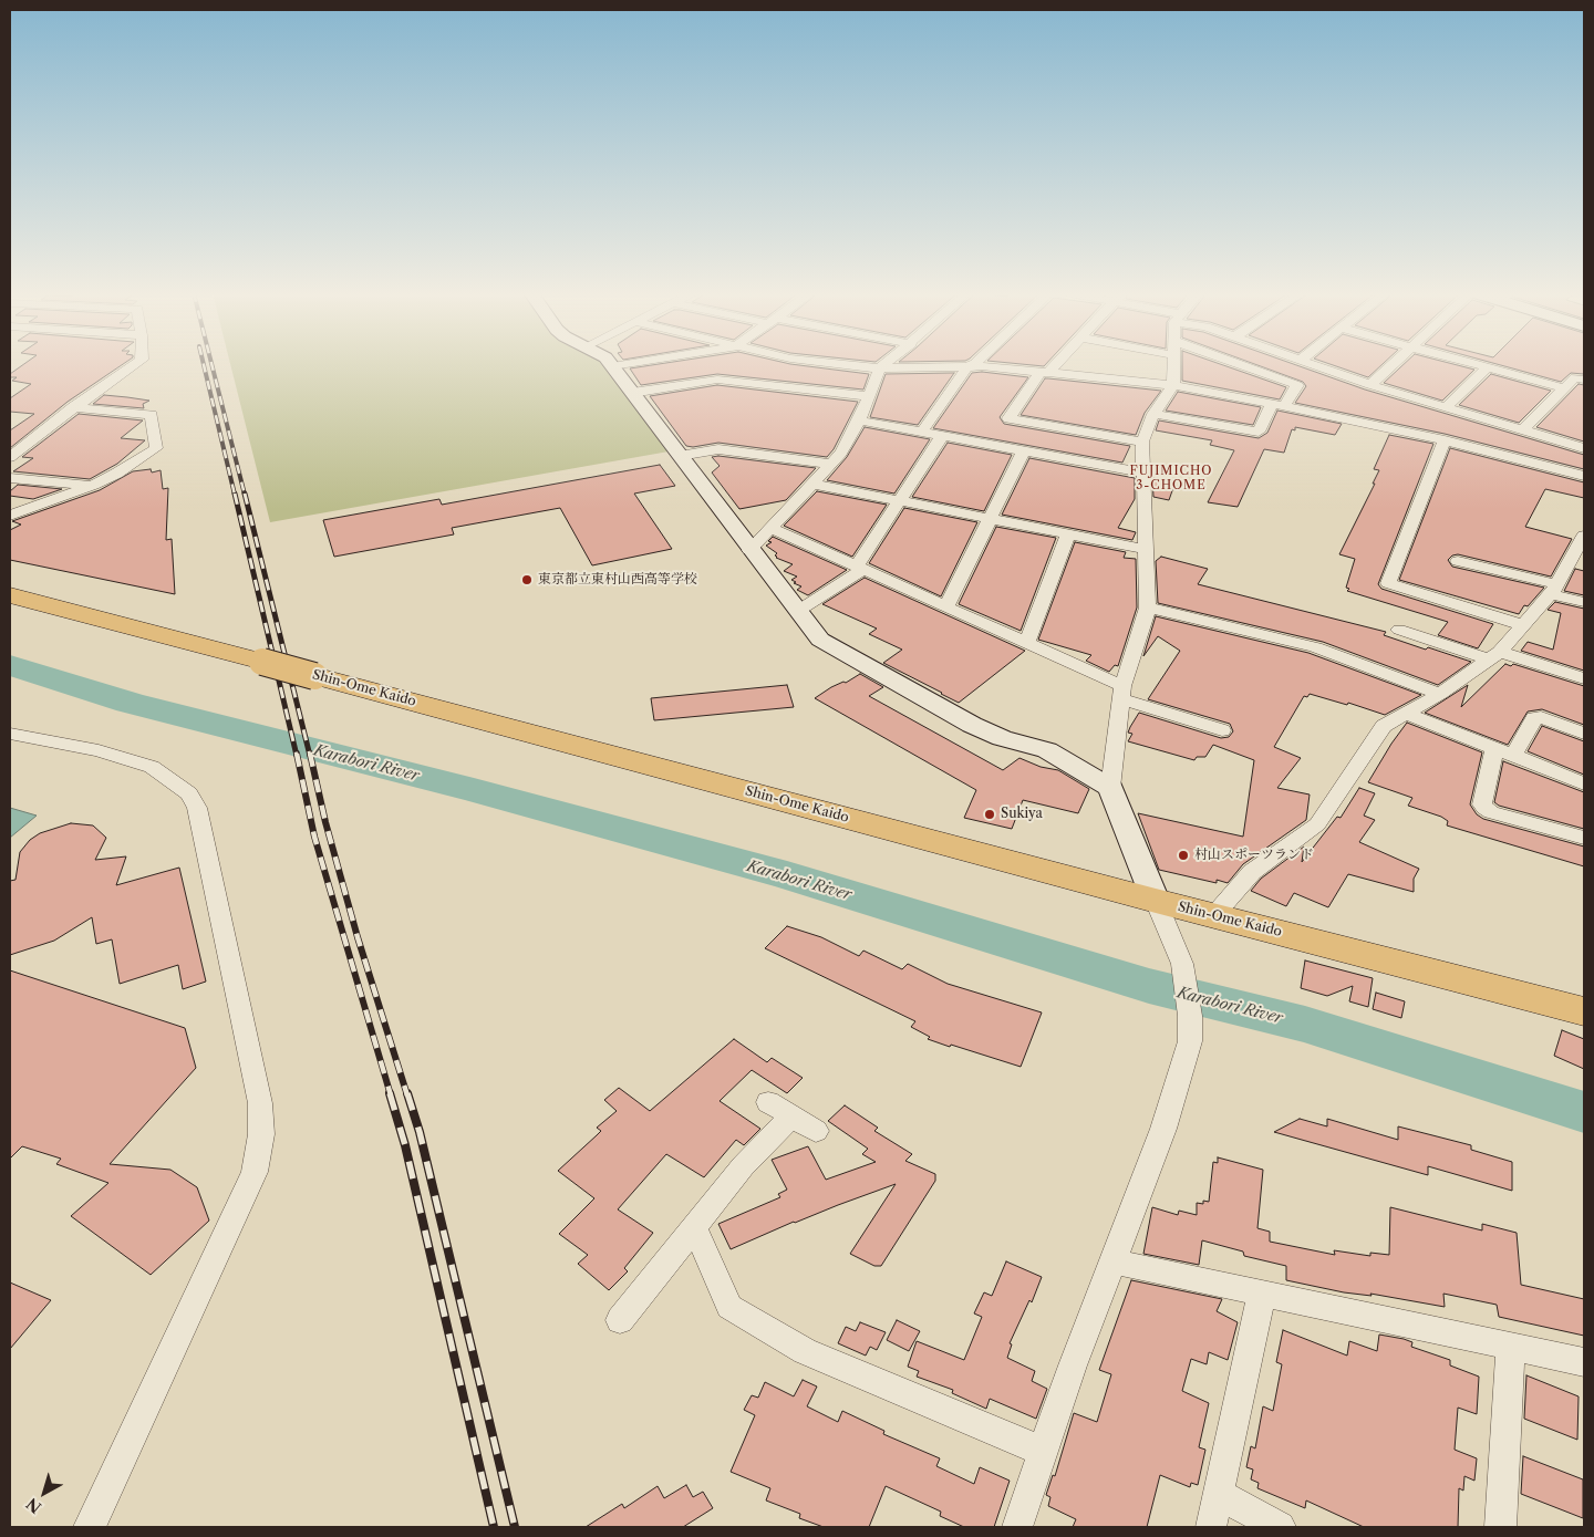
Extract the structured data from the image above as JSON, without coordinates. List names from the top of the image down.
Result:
{
  "streets": {
    "main road": ["Shin-Ome Kaido"]
  },
  "districts": ["FUJIMICHO 3-CHOME"],
  "water": ["Karabori River"],
  "places": ["東京都立東村山西高等学校", "Sukiya", "村山スポーツランド"],
  "north": "bottom left"
}
